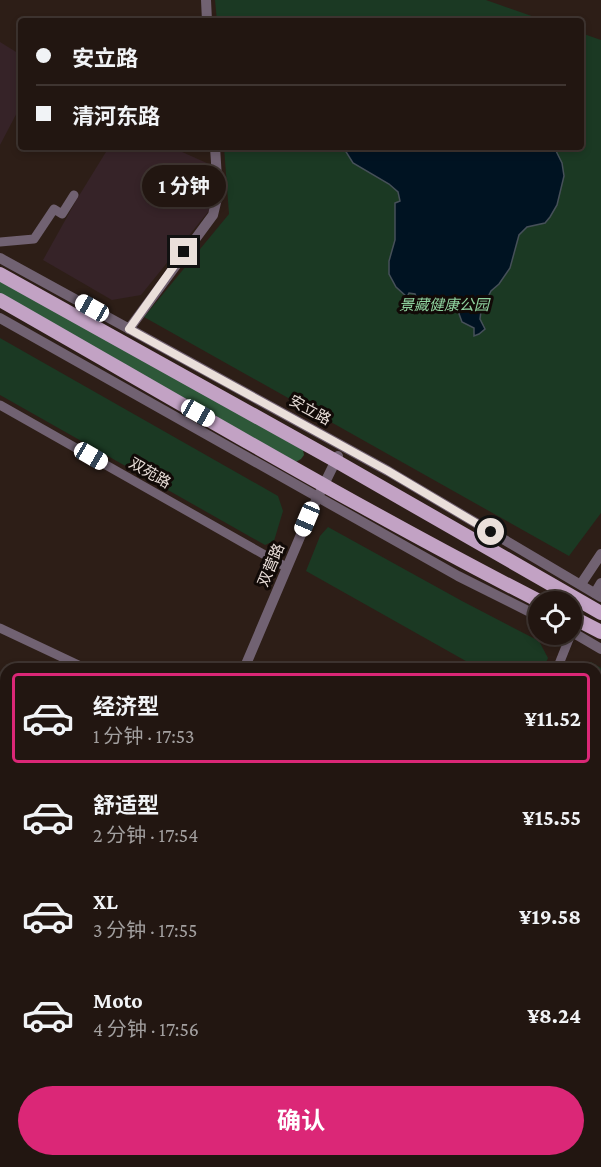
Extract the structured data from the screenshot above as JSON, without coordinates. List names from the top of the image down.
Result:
{
  "streets": {
    "street": ["安立路", "双苑路", "双营路"]
  },
  "crossings": [
    ["安立路", "双营路"],
    ["双苑路", "双营路"]
  ],
  "parks": ["景藏健康公园"],
  "page": {
    "banner": ["安立路", "清河东路"],
    "bubble": "1 分钟",
    "list": [
      {
        "name": "经济型",
        "note": "1 分钟 · 17:53",
        "value": "¥11.52"
      },
      {
        "name": "舒适型",
        "note": "2 分钟 · 17:54",
        "value": "¥15.55"
      },
      {
        "name": "XL",
        "note": "3 分钟 · 17:55",
        "value": "¥19.58"
      },
      {
        "name": "Moto",
        "note": "4 分钟 · 17:56",
        "value": "¥8.24"
      }
    ],
    "buttons": "确认"
  }
}
